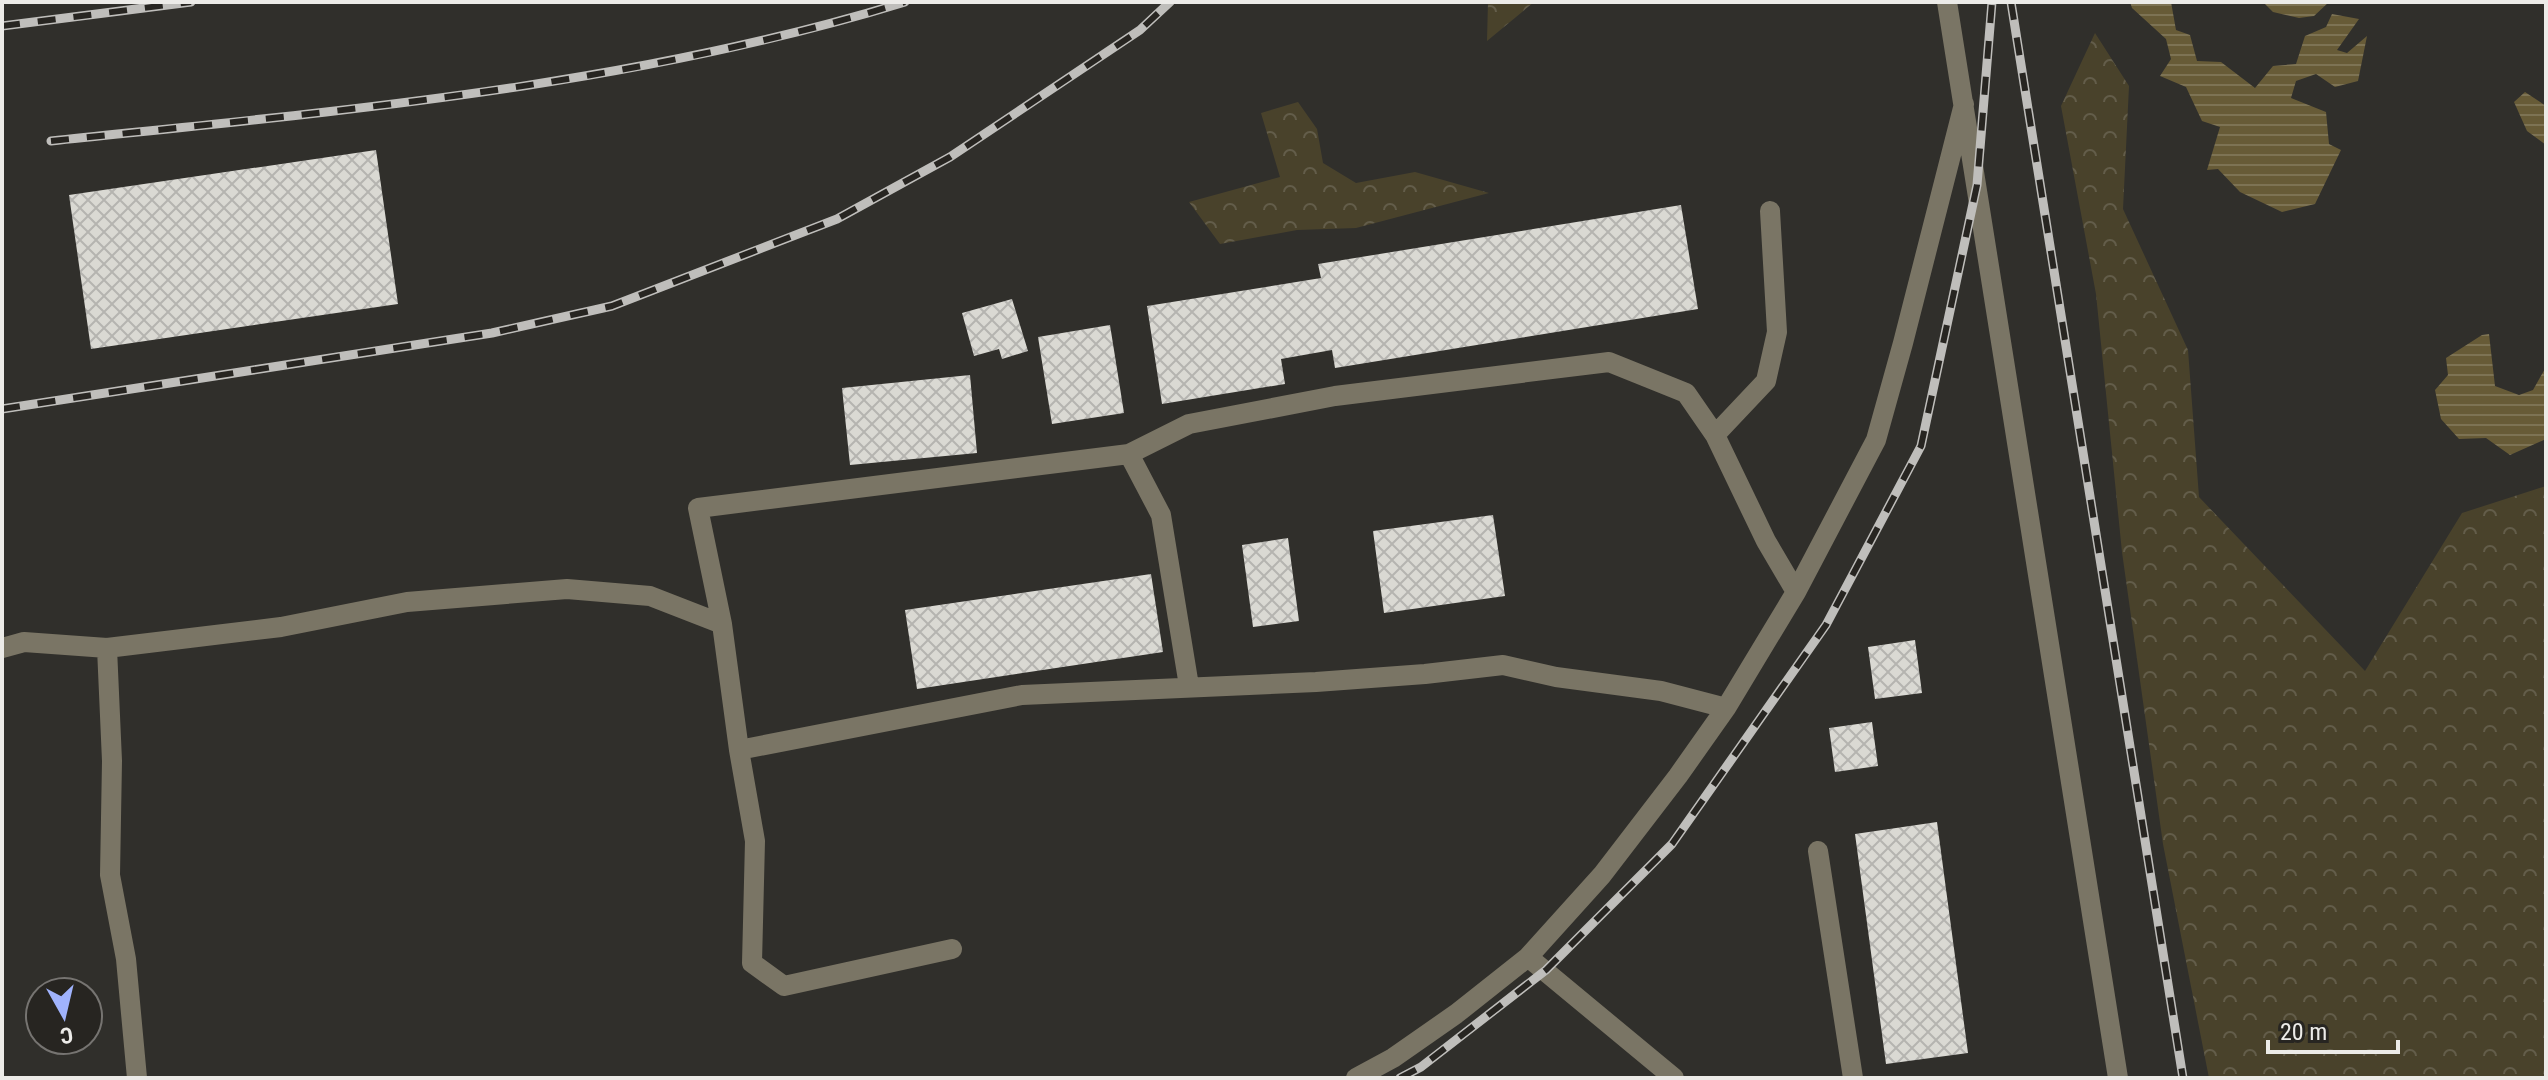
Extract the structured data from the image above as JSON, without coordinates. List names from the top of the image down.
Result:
{
  "scale_bar": "20 m",
  "north": "bottom"
}
